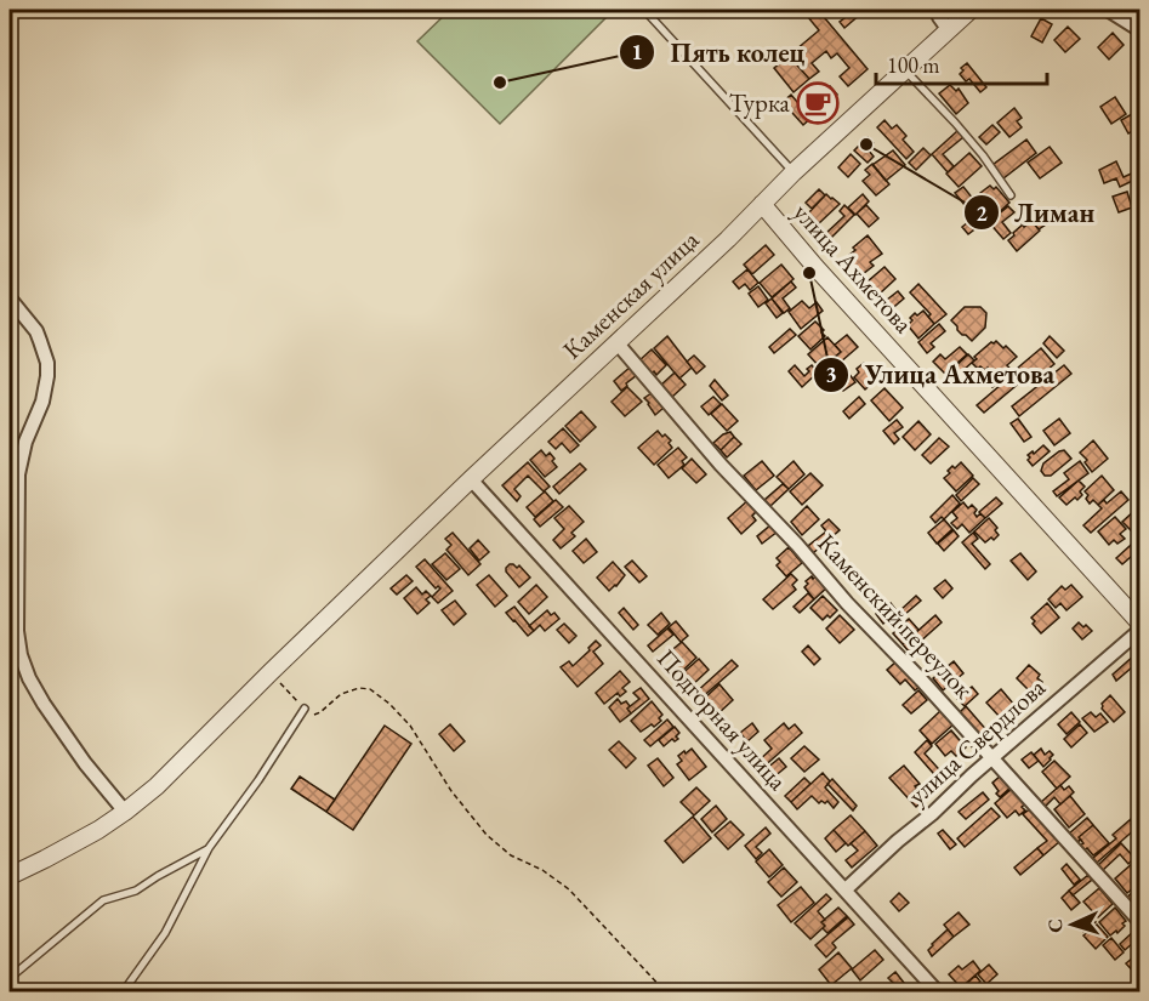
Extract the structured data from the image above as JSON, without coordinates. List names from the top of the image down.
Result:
{
  "streets": {
    "street": [
      "улица Ахметова",
      "Каменская улица",
      "Каменский переулок",
      "Подгорная улица",
      "улица Свердлова"
    ]
  },
  "crossings": [
    ["улица Ахметова", "Каменская улица"],
    ["Каменская улица", "Каменский переулок"],
    ["Каменская улица", "Подгорная улица"],
    ["Каменский переулок", "улица Свердлова"],
    ["Подгорная улица", "улица Свердлова"]
  ],
  "places": {
    "other": ["Пять колец", "Лиман", "Улица Ахметова"],
    "cafe": ["Турка"]
  },
  "scale_bar": "100 m",
  "north": "left"
}
